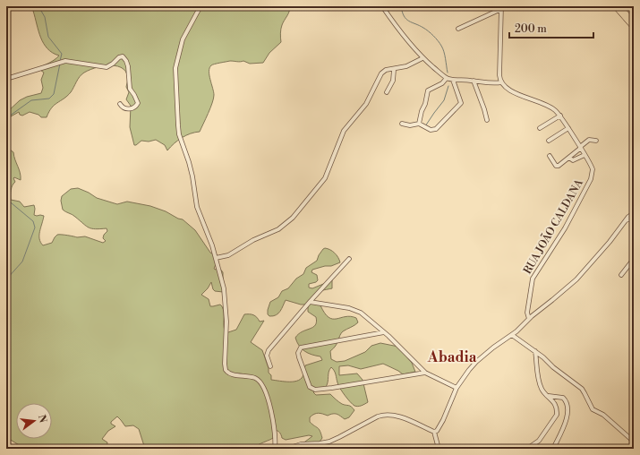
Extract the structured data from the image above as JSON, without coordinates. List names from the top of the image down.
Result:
{
  "streets": {
    "street": ["RUA JOÃO CALDANA"]
  },
  "districts": ["Abadia"],
  "scale_bar": "200 m",
  "north": "right"
}
